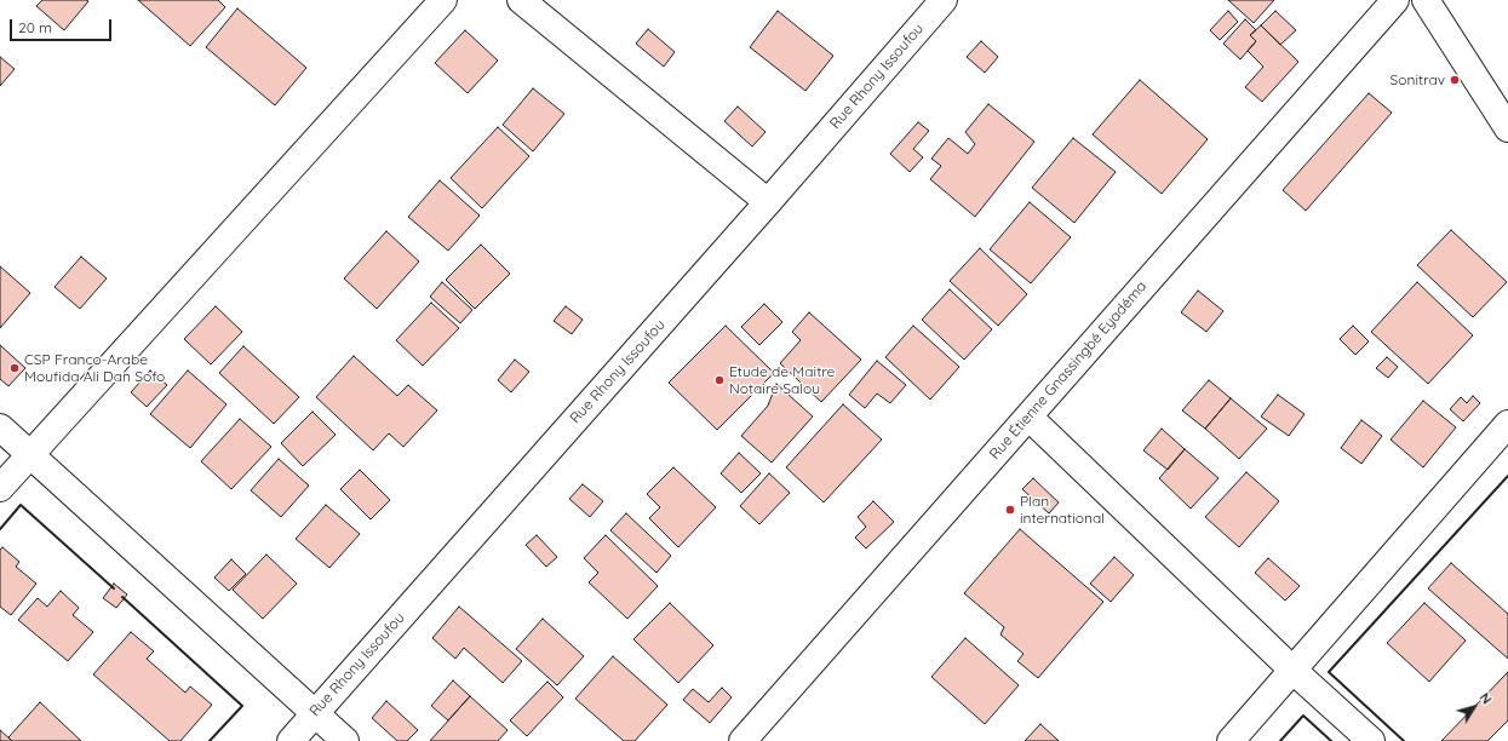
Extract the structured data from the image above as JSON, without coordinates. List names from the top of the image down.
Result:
{
  "streets": {
    "street": ["Rue Rhony Issoufou", "Rue Étienne Gnassingbé Eyadéma"]
  },
  "places": [
    "Sonitrav",
    "CSP Franco-Arabe Moufida Ali Dan Sofo",
    "Etude de Maitre Notaire Salou",
    "Plan international"
  ],
  "scale_bar": "20 m",
  "north": "top right"
}
